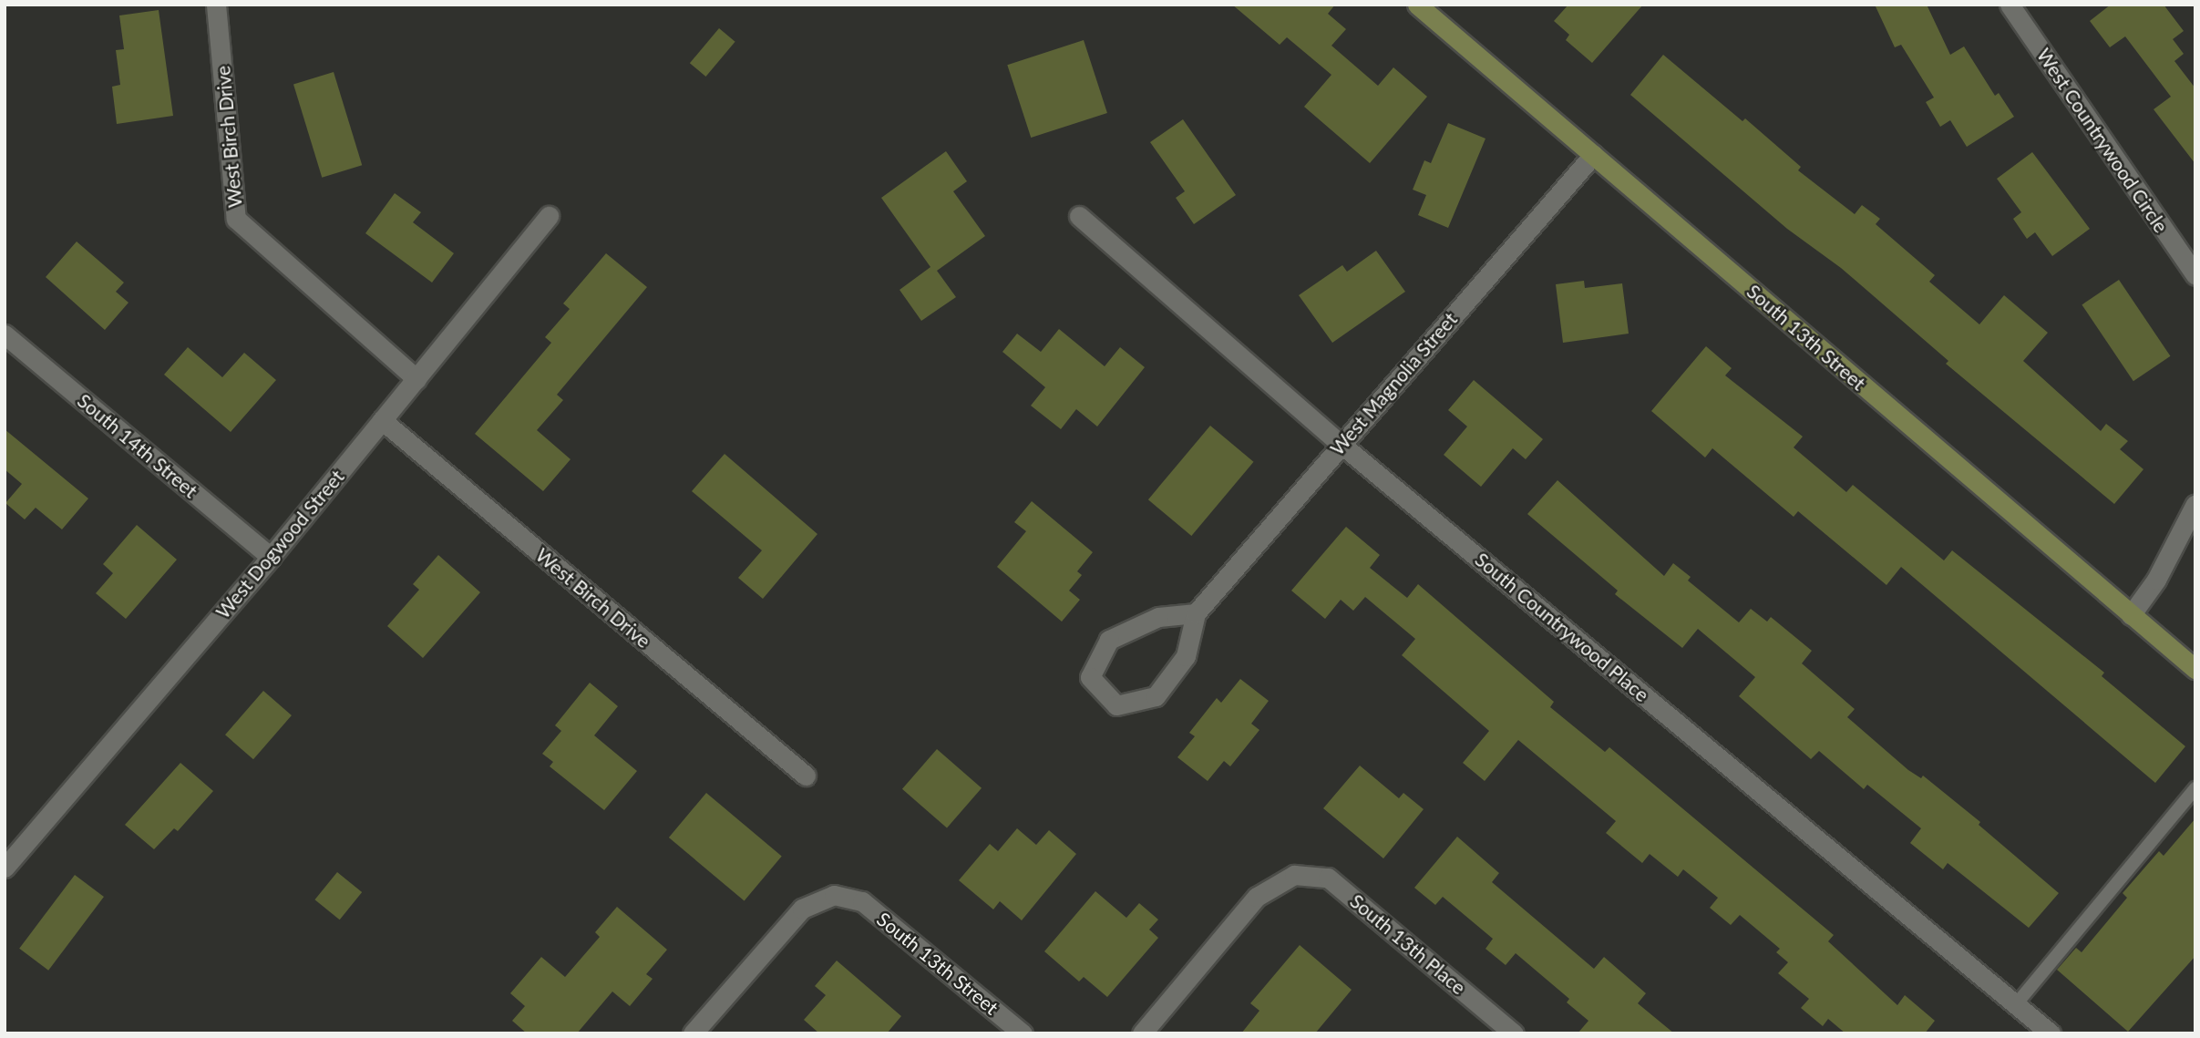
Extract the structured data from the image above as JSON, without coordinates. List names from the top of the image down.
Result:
{
  "streets": {
    "street": [
      "West Birch Drive",
      "West Countrywood Circle",
      "South 13th Street",
      "West Magnolia Street",
      "South 14th Street",
      "West Dogwood Street",
      "South Countrywood Place",
      "South 13th Place"
    ]
  },
  "crossings": [
    ["West Birch Drive", "West Dogwood Street"],
    ["South 13th Street", "West Magnolia Street"],
    ["West Magnolia Street", "South Countrywood Place"],
    ["South 14th Street", "West Dogwood Street"]
  ]
}
